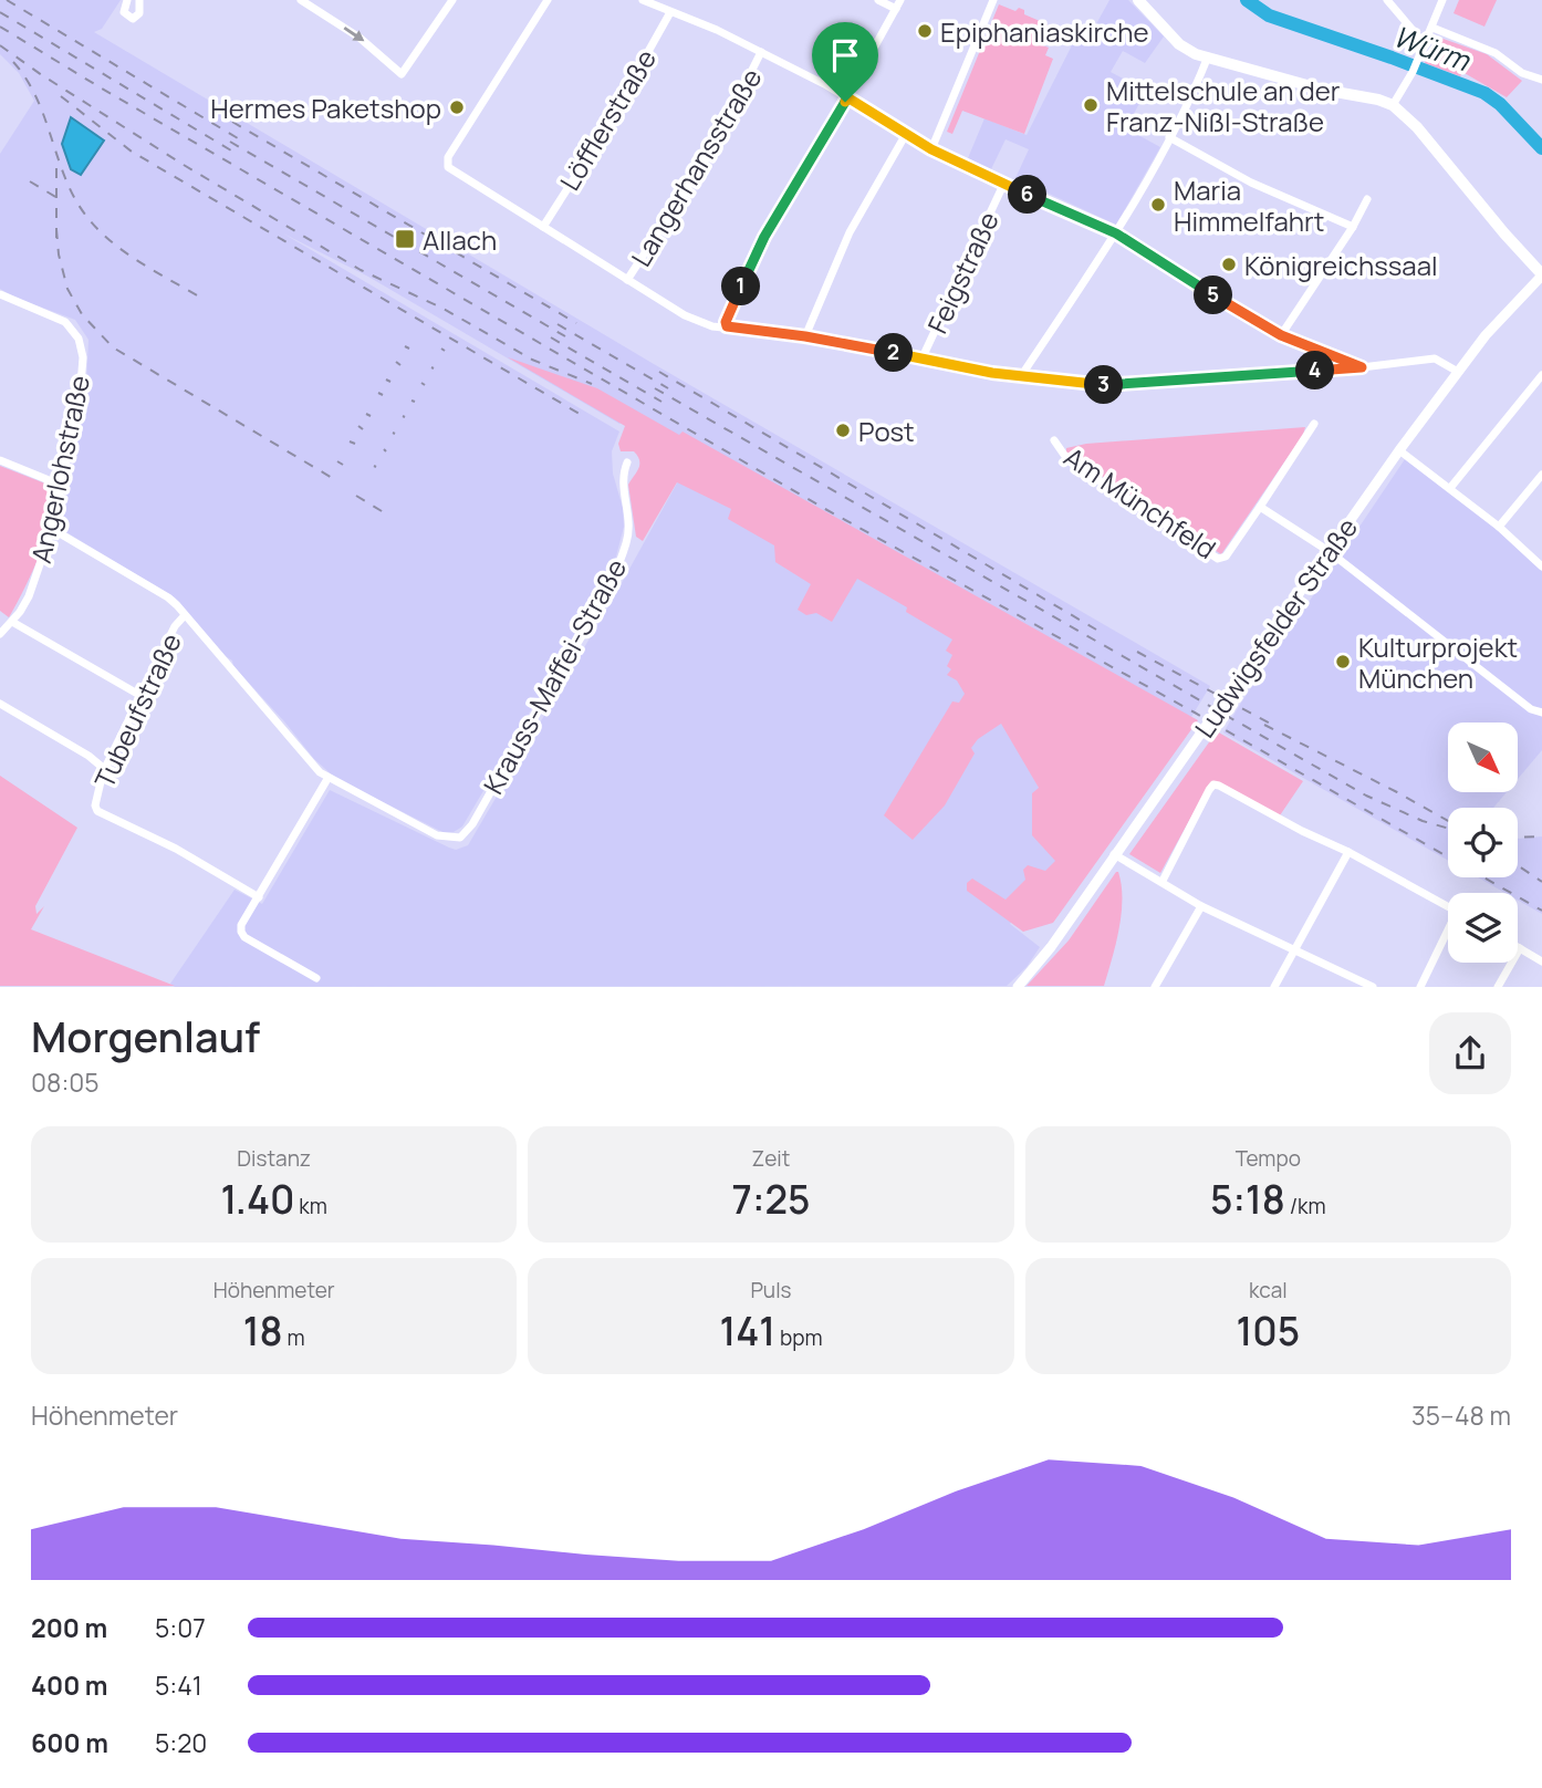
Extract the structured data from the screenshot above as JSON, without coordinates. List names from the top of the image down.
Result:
{
  "streets": {
    "street": [
      "Löfflerstraße",
      "Langerhansstraße",
      "Feigstraße",
      "Angerlohstraße",
      "Am Münchfeld",
      "Ludwigsfelder Straße",
      "Krauss-Maffei-Straße",
      "Tubeufstraße"
    ]
  },
  "water": ["Würm"],
  "places": {
    "other": [
      "Epiphaniaskirche",
      "Mittelschule an der Franz-Nißl-Straße",
      "Hermes Paketshop",
      "Maria Himmelfahrt",
      "Königreichssaal",
      "Post",
      "Kulturprojekt München"
    ],
    "transit": ["Allach"]
  },
  "north": "bottom right",
  "page": {
    "pins": [
      "6",
      "1",
      "5",
      "2",
      "4",
      "3"
    ],
    "heading": ["Morgenlauf", "08:05"],
    "stats": [
      ["Distanz", "1.40 km"],
      ["Zeit", "7:25"],
      ["Tempo", "5:18 /km"],
      ["Höhenmeter", "18 m"],
      ["Puls", "141 bpm"],
      ["kcal", "105"]
    ],
    "chart": ["Höhenmeter", "35–48 m"],
    "list": [
      {
        "name": "200 m",
        "note": "5:07"
      },
      {
        "name": "400 m",
        "note": "5:41"
      },
      {
        "name": "600 m",
        "note": "5:20"
      }
    ]
  }
}
